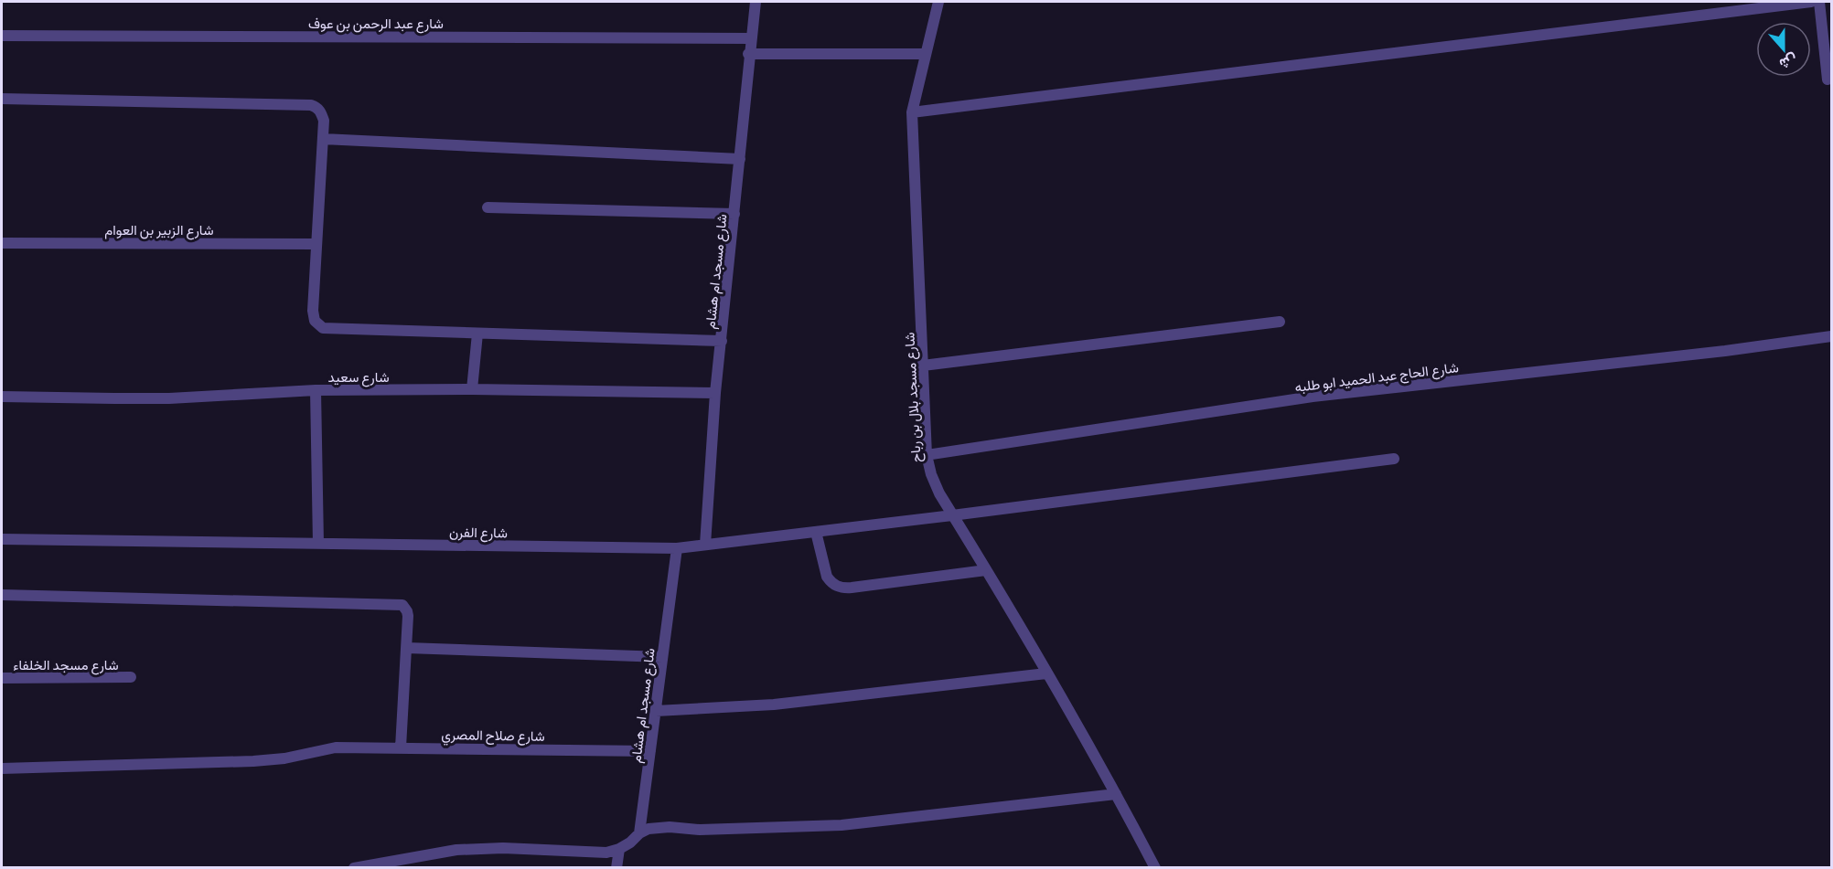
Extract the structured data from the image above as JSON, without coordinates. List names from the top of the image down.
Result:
{
  "streets": {
    "street": [
      "شارع عبد الرحمن بن عوف",
      "شارع الزبير بن العوام",
      "شارع مسجد ام هشام",
      "شارع سعيد",
      "شارع الحاج عبد الحميد ابو طلبه",
      "شارع مسجد بلال بن رباح",
      "شارع الفرن",
      "شارع مسجد الخلفاء",
      "شارع صلاح المصري"
    ]
  },
  "crossings": [
    ["شارع عبد الرحمن بن عوف", "شارع مسجد ام هشام"],
    ["شارع مسجد ام هشام", "شارع سعيد"],
    ["شارع مسجد ام هشام", "شارع الفرن"],
    ["شارع مسجد ام هشام", "شارع صلاح المصري"],
    ["شارع الحاج عبد الحميد ابو طلبه", "شارع مسجد بلال بن رباح"],
    ["شارع مسجد بلال بن رباح", "شارع الفرن"]
  ],
  "north": "bottom"
}
